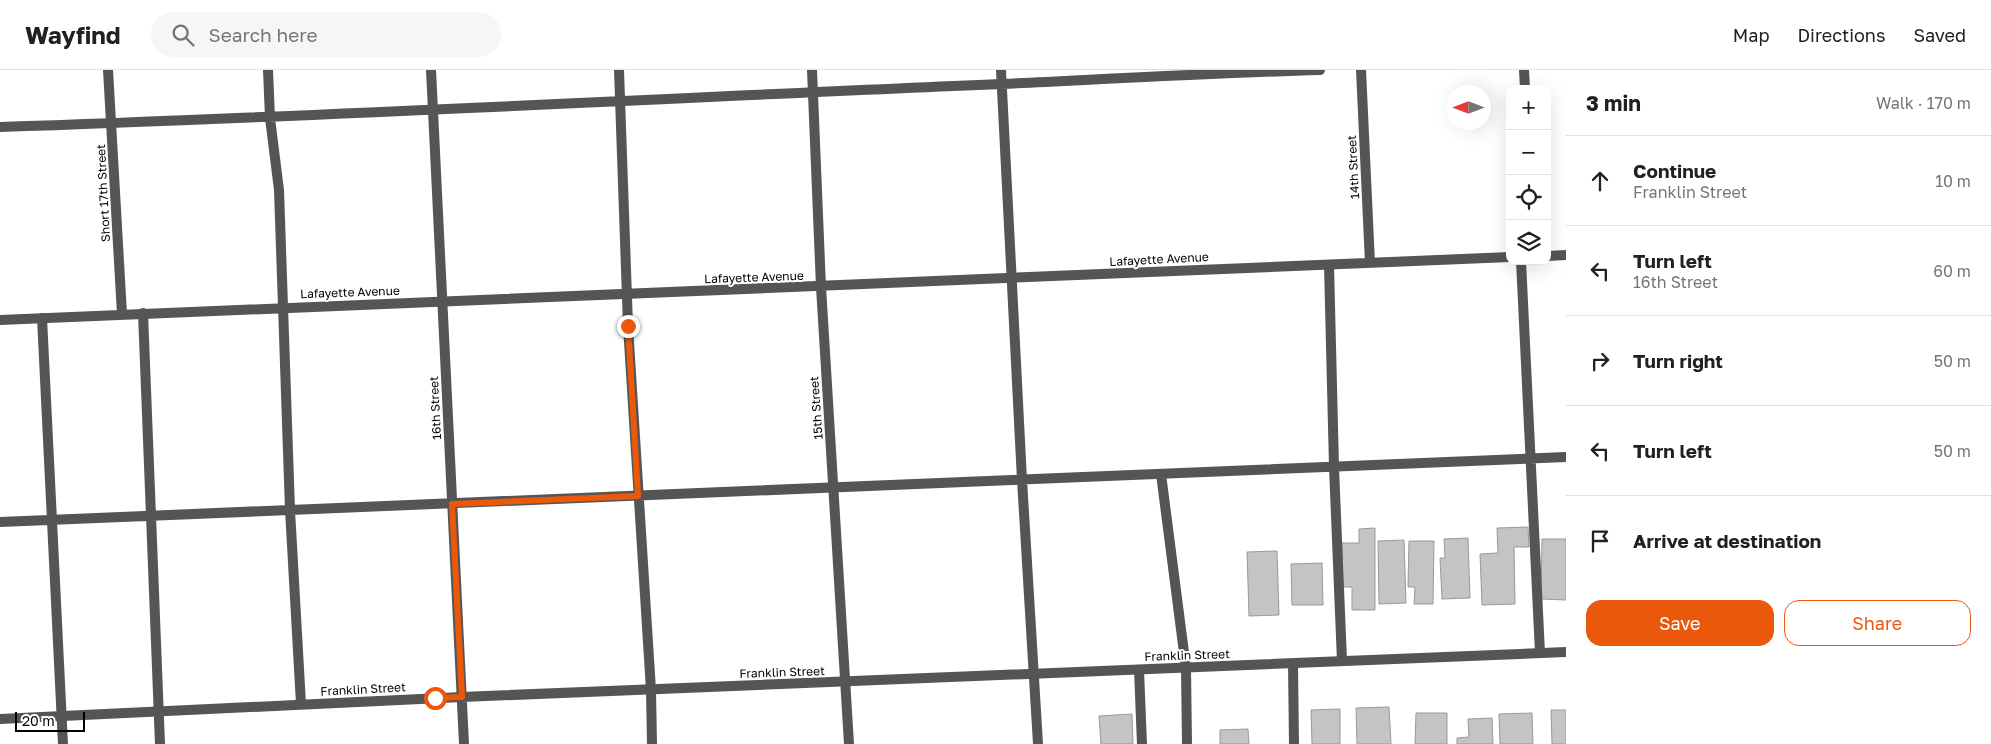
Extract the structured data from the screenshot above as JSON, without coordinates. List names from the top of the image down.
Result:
{
  "streets": {
    "street": [
      "14th Street",
      "Short 17th Street",
      "Lafayette Avenue",
      "16th Street",
      "15th Street",
      "Franklin Street"
    ]
  },
  "crossings": [
    ["14th Street", "Lafayette Avenue"],
    ["Short 17th Street", "Lafayette Avenue"],
    ["Lafayette Avenue", "16th Street"],
    ["Lafayette Avenue", "15th Street"],
    ["16th Street", "Franklin Street"],
    ["15th Street", "Franklin Street"]
  ],
  "scale_bar": "20 m",
  "north": "left",
  "page": {
    "header": "Wayfind",
    "search": "Search here",
    "nav": ["Map", "Directions", "Saved"],
    "heading": ["3 min", "Walk · 170 m"],
    "map_buttons": ["+", "−"],
    "list": [
      ["Continue", "Franklin Street", "10 m"],
      ["Turn left", "16th Street", "60 m"],
      ["Turn right", "50 m"],
      ["Turn left", "50 m"],
      "Arrive at destination"
    ],
    "buttons": ["Save", "Share"],
    "scale": "20 m"
  }
}
